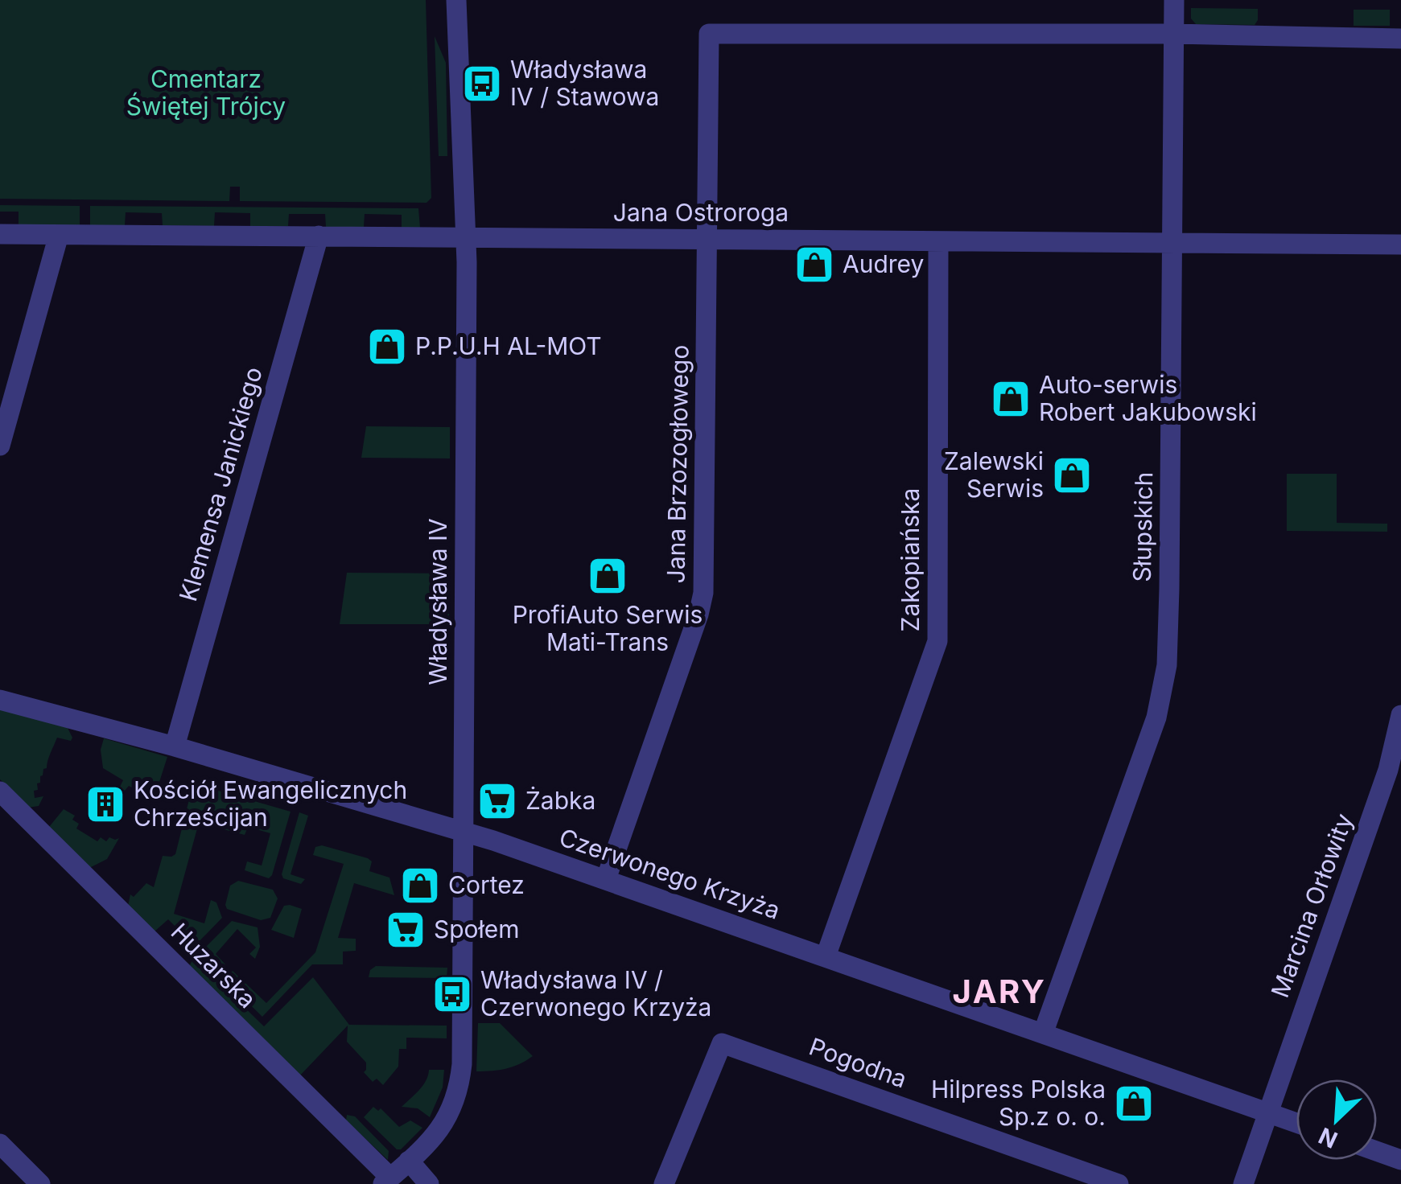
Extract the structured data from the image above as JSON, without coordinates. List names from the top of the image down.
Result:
{
  "streets": {
    "street": [
      "Jana Ostroroga",
      "Jana Brzozogłowego",
      "Klemensa Janickiego",
      "Słupskich",
      "Zakopiańska",
      "Władysława IV",
      "Czerwonego Krzyża",
      "Marcina Orłowity",
      "Huzarska",
      "Pogodna"
    ]
  },
  "crossings": [
    ["Jana Ostroroga", "Jana Brzozogłowego"],
    ["Jana Ostroroga", "Klemensa Janickiego"],
    ["Jana Ostroroga", "Słupskich"],
    ["Jana Ostroroga", "Zakopiańska"],
    ["Jana Ostroroga", "Władysława IV"],
    ["Jana Brzozogłowego", "Słupskich"],
    ["Jana Brzozogłowego", "Czerwonego Krzyża"],
    ["Klemensa Janickiego", "Czerwonego Krzyża"],
    ["Słupskich", "Czerwonego Krzyża"],
    ["Zakopiańska", "Czerwonego Krzyża"],
    ["Władysława IV", "Czerwonego Krzyża"],
    ["Władysława IV", "Huzarska"],
    ["Czerwonego Krzyża", "Marcina Orłowity"]
  ],
  "districts": ["JARY"],
  "parks": ["Cmentarz Świętej Trójcy"],
  "places": {
    "bus stop": ["Władysława IV / Stawowa", "Władysława IV / Czerwonego Krzyża"],
    "shop": [
      "Audrey",
      "P.P.U.H AL-MOT",
      "Auto-serwis Robert Jakubowski",
      "Zalewski Serwis",
      "ProfiAuto Serwis Mati-Trans",
      "Cortez",
      "Hilpress Polska Sp.z o. o."
    ],
    "supermarket": ["Żabka", "Społem"],
    "building": ["Kościół Ewangelicznych Chrześcijan"]
  },
  "north": "bottom left"
}
